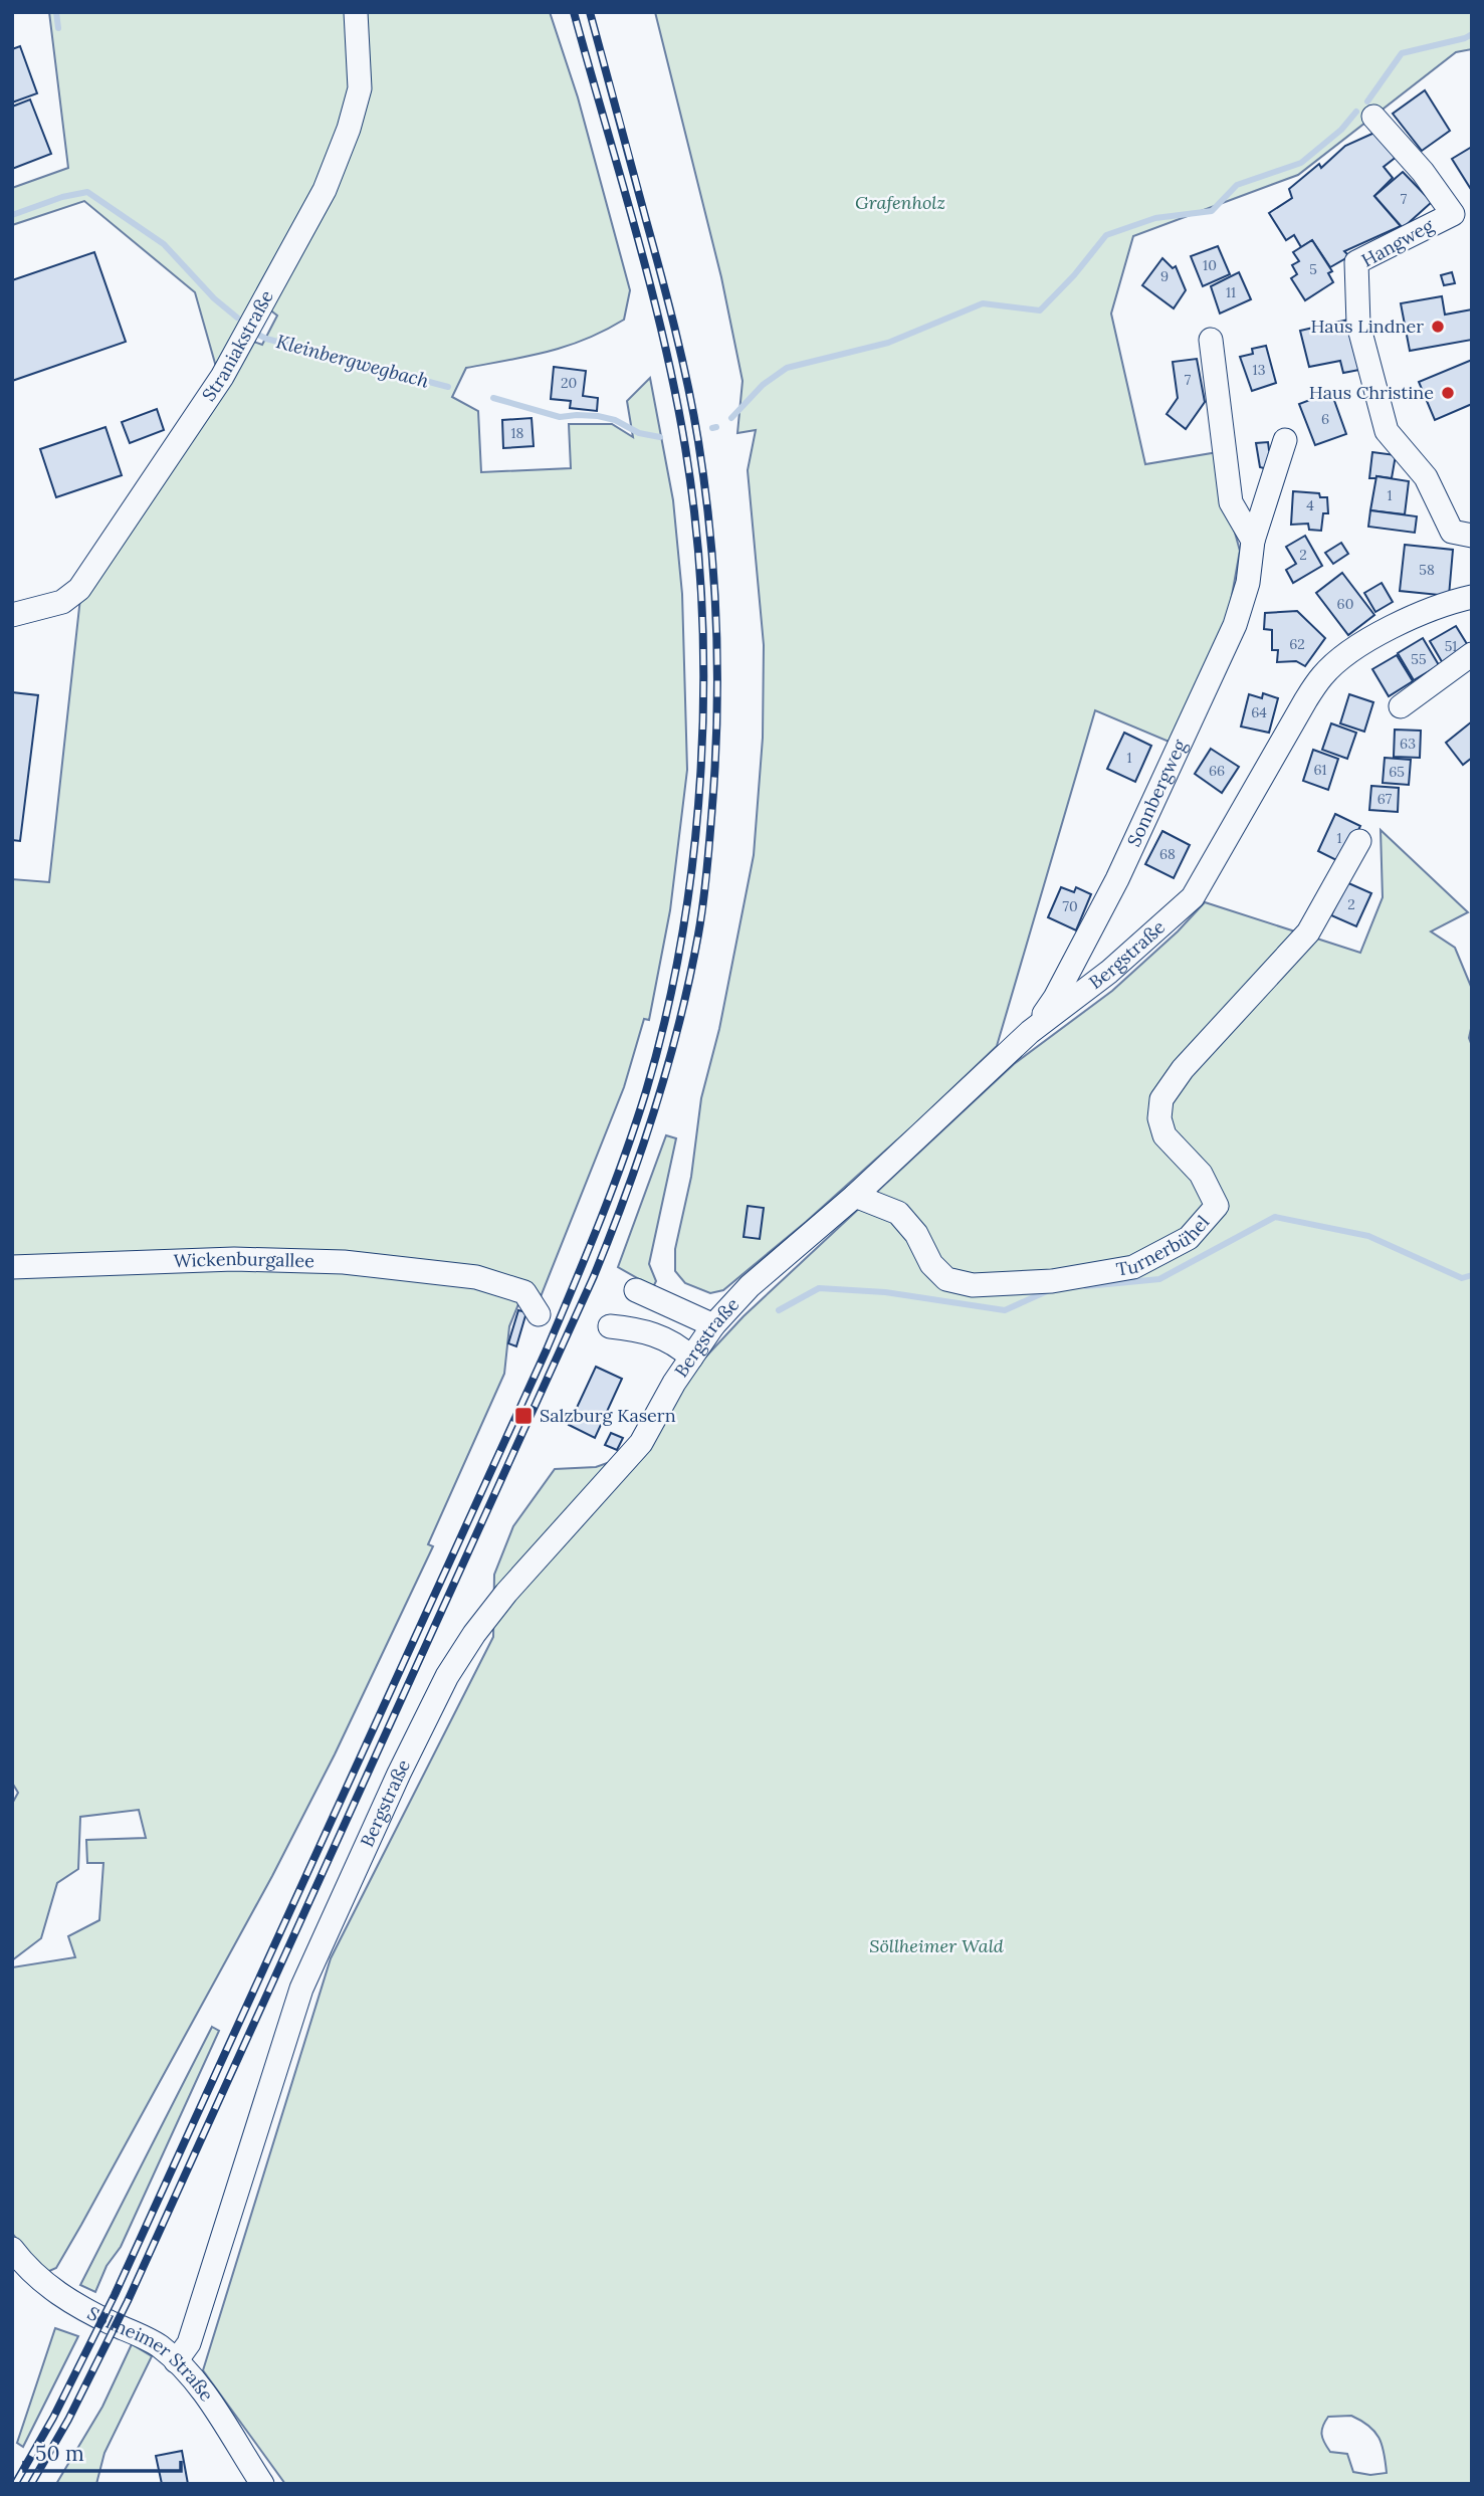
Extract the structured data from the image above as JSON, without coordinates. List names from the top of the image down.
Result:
{
  "streets": {
    "street": [
      "Hangweg",
      "Straniakstraße",
      "Sonnbergweg",
      "Bergstraße",
      "Turnerbühel",
      "Wickenburgallee",
      "Söllheimer Straße"
    ]
  },
  "crossings": [
    ["Sonnbergweg", "Bergstraße"],
    ["Bergstraße", "Turnerbühel"],
    ["Bergstraße", "Söllheimer Straße"]
  ],
  "water": ["Kleinbergwegbach"],
  "parks": ["Grafenholz", "Söllheimer Wald"],
  "places": {
    "other": ["Haus Lindner", "Haus Christine"],
    "transit": ["Salzburg Kasern"]
  },
  "house_numbers": [
    "7",
    "10",
    "5",
    "9",
    "11",
    "13",
    "7",
    "20",
    "6",
    "18",
    "1",
    "4",
    "2",
    "58",
    "60",
    "62",
    "51",
    "55",
    "64",
    "63",
    "1",
    "61",
    "66",
    "65",
    "67",
    "1",
    "68",
    "2",
    "70"
  ],
  "scale_bar": "50 m"
}
